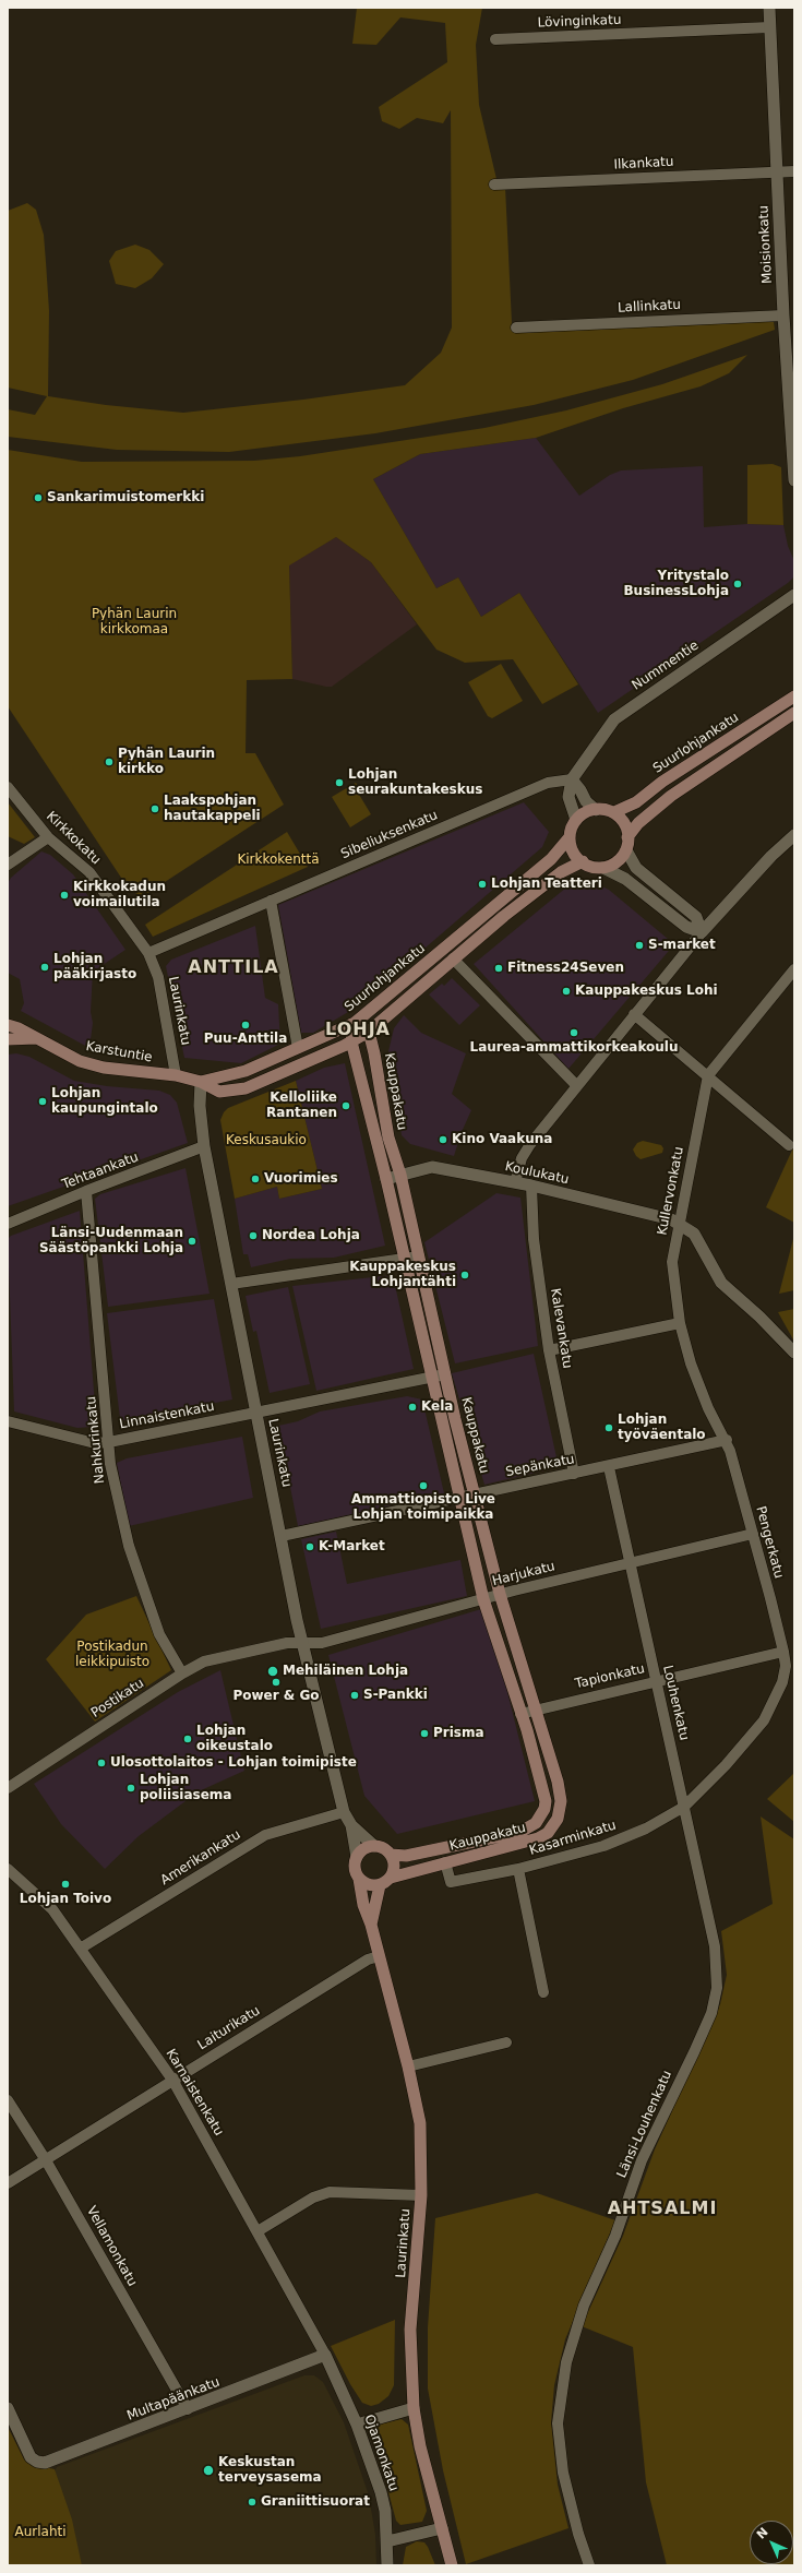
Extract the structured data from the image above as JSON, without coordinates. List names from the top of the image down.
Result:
{
  "streets": {
    "main road": [
      "Suurlohjankatu",
      "Laurinkatu",
      "Karstuntie",
      "Kauppakatu"
    ],
    "street": [
      "Lövinginkatu",
      "Ilkankatu",
      "Moisionkatu",
      "Lallinkatu",
      "Nummentie",
      "Sibeliuksenkatu",
      "Kirkkokatu",
      "Tehtaankatu",
      "Koulukatu",
      "Kullervonkatu",
      "Kalevankatu",
      "Linnaistenkatu",
      "Nahkurinkatu",
      "Sepänkatu",
      "Pengerkatu",
      "Harjukatu",
      "Tapionkatu",
      "Postikatu",
      "Louhenkatu",
      "Kasarminkatu",
      "Amerikankatu",
      "Laiturikatu",
      "Karnaistenkatu",
      "Länsi-Louhenkatu",
      "Vellamonkatu",
      "Multapäänkatu",
      "Ojamonkatu"
    ]
  },
  "crossings": [
    ["Lövinginkatu", "Moisionkatu"],
    ["Ilkankatu", "Moisionkatu"],
    ["Moisionkatu", "Lallinkatu"],
    ["Nummentie", "Sibeliuksenkatu"],
    ["Suurlohjankatu", "Laurinkatu"],
    ["Suurlohjankatu", "Karstuntie"],
    ["Suurlohjankatu", "Kauppakatu"],
    ["Sibeliuksenkatu", "Kirkkokatu"],
    ["Sibeliuksenkatu", "Laurinkatu"],
    ["Kirkkokatu", "Laurinkatu"],
    ["Laurinkatu", "Karstuntie"],
    ["Laurinkatu", "Kauppakatu"],
    ["Laurinkatu", "Tehtaankatu"],
    ["Laurinkatu", "Linnaistenkatu"],
    ["Laurinkatu", "Sepänkatu"],
    ["Laurinkatu", "Harjukatu"],
    ["Laurinkatu", "Postikatu"],
    ["Laurinkatu", "Amerikankatu"],
    ["Laurinkatu", "Laiturikatu"],
    ["Kauppakatu", "Koulukatu"],
    ["Kauppakatu", "Linnaistenkatu"],
    ["Kauppakatu", "Sepänkatu"],
    ["Kauppakatu", "Harjukatu"],
    ["Kauppakatu", "Tapionkatu"],
    ["Kauppakatu", "Kasarminkatu"],
    ["Tehtaankatu", "Nahkurinkatu"],
    ["Koulukatu", "Kullervonkatu"],
    ["Koulukatu", "Kalevankatu"],
    ["Kullervonkatu", "Sepänkatu"],
    ["Kullervonkatu", "Pengerkatu"],
    ["Kalevankatu", "Sepänkatu"],
    ["Linnaistenkatu", "Nahkurinkatu"],
    ["Nahkurinkatu", "Postikatu"],
    ["Sepänkatu", "Pengerkatu"],
    ["Sepänkatu", "Louhenkatu"],
    ["Pengerkatu", "Harjukatu"],
    ["Pengerkatu", "Tapionkatu"],
    ["Pengerkatu", "Kasarminkatu"],
    ["Harjukatu", "Postikatu"],
    ["Harjukatu", "Louhenkatu"],
    ["Tapionkatu", "Louhenkatu"],
    ["Tapionkatu", "Kasarminkatu"],
    ["Louhenkatu", "Kasarminkatu"],
    ["Louhenkatu", "Länsi-Louhenkatu"],
    ["Amerikankatu", "Karnaistenkatu"],
    ["Laiturikatu", "Karnaistenkatu"],
    ["Laiturikatu", "Vellamonkatu"],
    ["Karnaistenkatu", "Multapäänkatu"],
    ["Karnaistenkatu", "Ojamonkatu"],
    ["Vellamonkatu", "Multapäänkatu"],
    ["Multapäänkatu", "Ojamonkatu"]
  ],
  "districts": ["ANTTILA", "LOHJA", "AHTSALMI"],
  "parks": [
    "Pyhän Laurin kirkkomaa",
    "Kirkkokenttä",
    "Keskusaukio",
    "Postikadun leikkipuisto",
    "Aurlahti"
  ],
  "places": [
    "Sankarimuistomerkki",
    "Yritystalo BusinessLohja",
    "Pyhän Laurin kirkko",
    "Lohjan seurakuntakeskus",
    "Laakspohjan hautakappeli",
    "Lohjan Teatteri",
    "Kirkkokadun voimailutila",
    "S-market",
    "Lohjan pääkirjasto",
    "Fitness24Seven",
    "Kauppakeskus Lohi",
    "Puu-Anttila",
    "Laurea-ammattikorkeakoulu",
    "Lohjan kaupungintalo",
    "Kelloliike Rantanen",
    "Kino Vaakuna",
    "Vuorimies",
    "Nordea Lohja",
    "Länsi-Uudenmaan Säästöpankki Lohja",
    "Kauppakeskus Lohjantähti",
    "Kela",
    "Lohjan työväentalo",
    "Ammattiopisto Live Lohjan toimipaikka",
    "K-Market",
    "Mehiläinen Lohja",
    "Power & Go",
    "S-Pankki",
    "Prisma",
    "Lohjan oikeustalo",
    "Ulosottolaitos - Lohjan toimipiste",
    "Lohjan poliisiasema",
    "Lohjan Toivo",
    "Keskustan terveysasema",
    "Graniittisuorat"
  ],
  "north": "top left"
}
